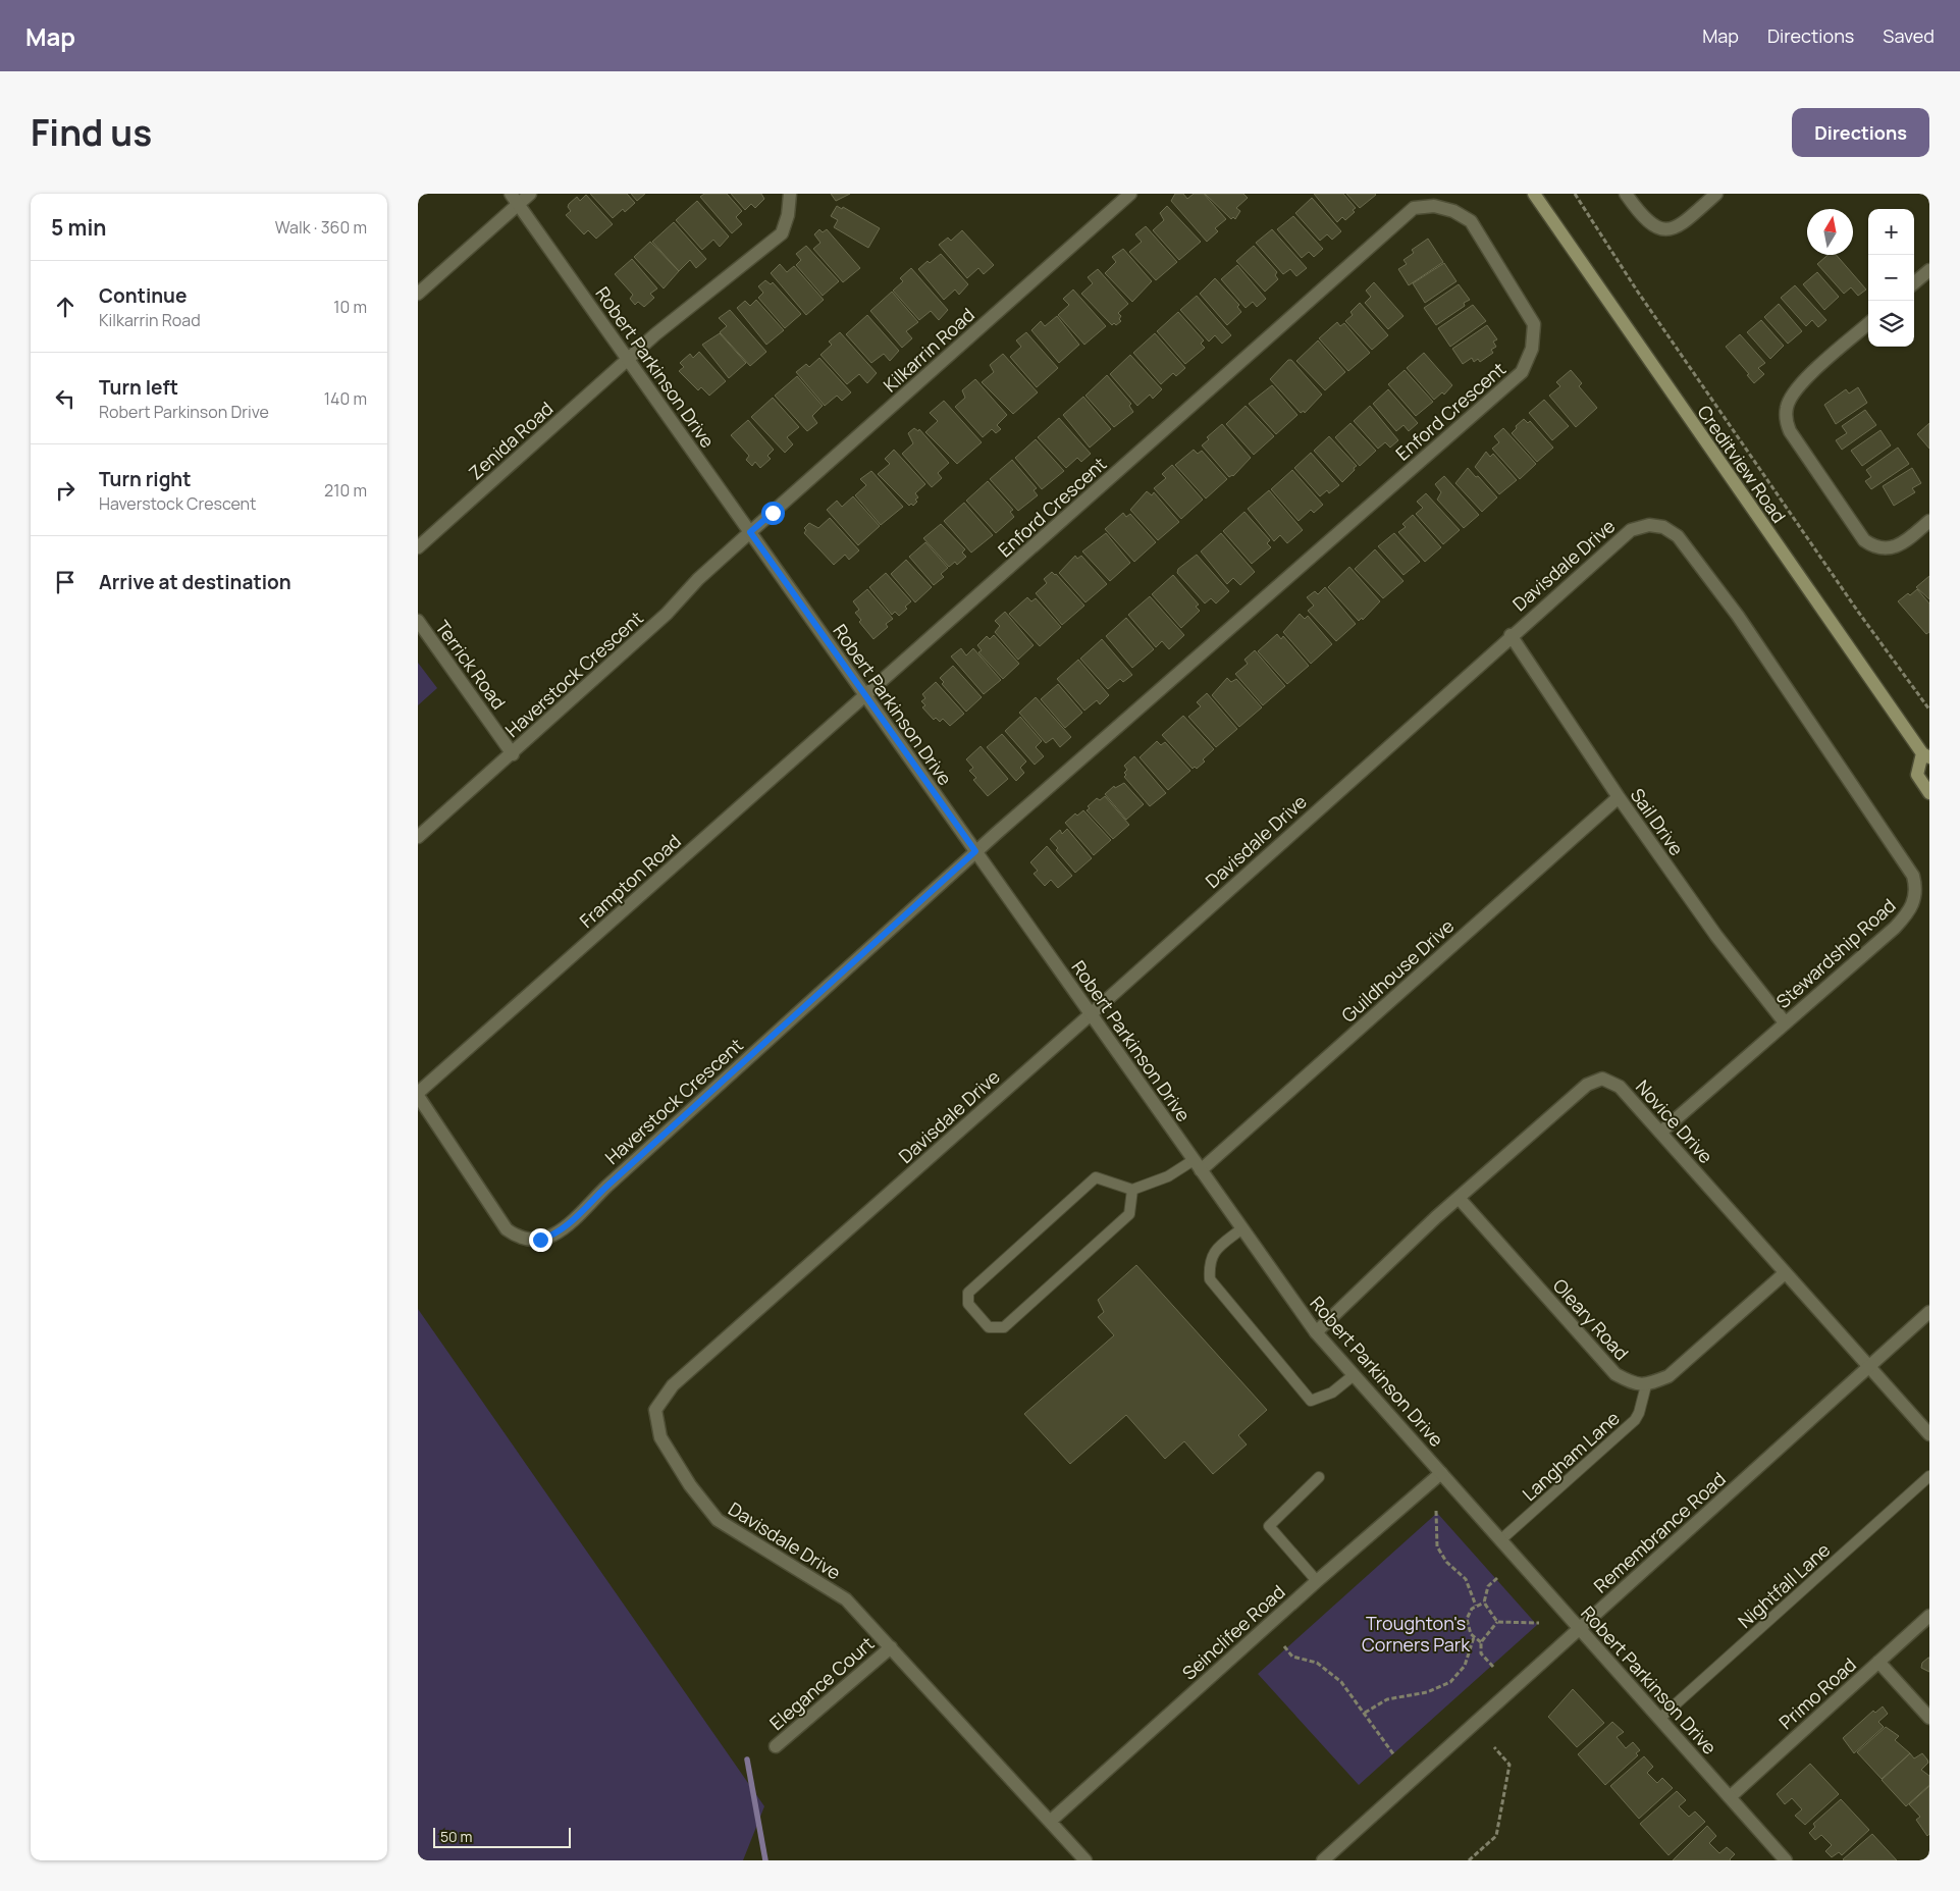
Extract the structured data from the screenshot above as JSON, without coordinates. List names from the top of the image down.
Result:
{
  "streets": {
    "main road": ["Creditview Road"],
    "street": [
      "Kilkarrin Road",
      "Robert Parkinson Drive",
      "Enford Crescent",
      "Zenida Road",
      "Davisdale Drive",
      "Terrick Road",
      "Haverstock Crescent",
      "Sail Drive",
      "Frampton Road",
      "Stewardship Road",
      "Guildhouse Drive",
      "Novice Drive",
      "Oleary Road",
      "Remembrance Road",
      "Seinclifee Road",
      "Elegance Court",
      "Primo Road"
    ],
    "lane": ["Langham Lane", "Nightfall Lane"]
  },
  "crossings": [
    ["Kilkarrin Road", "Robert Parkinson Drive"],
    ["Kilkarrin Road", "Haverstock Crescent"],
    ["Robert Parkinson Drive", "Enford Crescent"],
    ["Robert Parkinson Drive", "Zenida Road"],
    ["Robert Parkinson Drive", "Davisdale Drive"],
    ["Robert Parkinson Drive", "Haverstock Crescent"],
    ["Robert Parkinson Drive", "Frampton Road"],
    ["Robert Parkinson Drive", "Guildhouse Drive"],
    ["Robert Parkinson Drive", "Novice Drive"],
    ["Robert Parkinson Drive", "Langham Lane"],
    ["Robert Parkinson Drive", "Remembrance Road"],
    ["Robert Parkinson Drive", "Nightfall Lane"],
    ["Robert Parkinson Drive", "Seinclifee Road"],
    ["Robert Parkinson Drive", "Primo Road"],
    ["Enford Crescent", "Haverstock Crescent"],
    ["Enford Crescent", "Frampton Road"],
    ["Davisdale Drive", "Sail Drive"],
    ["Davisdale Drive", "Stewardship Road"],
    ["Davisdale Drive", "Seinclifee Road"],
    ["Davisdale Drive", "Elegance Court"],
    ["Terrick Road", "Haverstock Crescent"],
    ["Haverstock Crescent", "Frampton Road"],
    ["Sail Drive", "Stewardship Road"],
    ["Sail Drive", "Guildhouse Drive"],
    ["Stewardship Road", "Novice Drive"],
    ["Novice Drive", "Oleary Road"],
    ["Novice Drive", "Remembrance Road"],
    ["Oleary Road", "Langham Lane"]
  ],
  "parks": ["Troughton's Corners Park"],
  "scale_bar": "50 m",
  "north": "top",
  "page": {
    "header": "Map",
    "nav": ["Map", "Directions", "Saved"],
    "title": "Find us",
    "buttons": "Directions",
    "heading": ["5 min", "Walk · 360 m"],
    "map_buttons": ["+", "−"],
    "list": [
      ["Continue", "Kilkarrin Road", "10 m"],
      ["Turn left", "Robert Parkinson Drive", "140 m"],
      ["Turn right", "Haverstock Crescent", "210 m"],
      "Arrive at destination"
    ],
    "scale": "50 m"
  }
}
